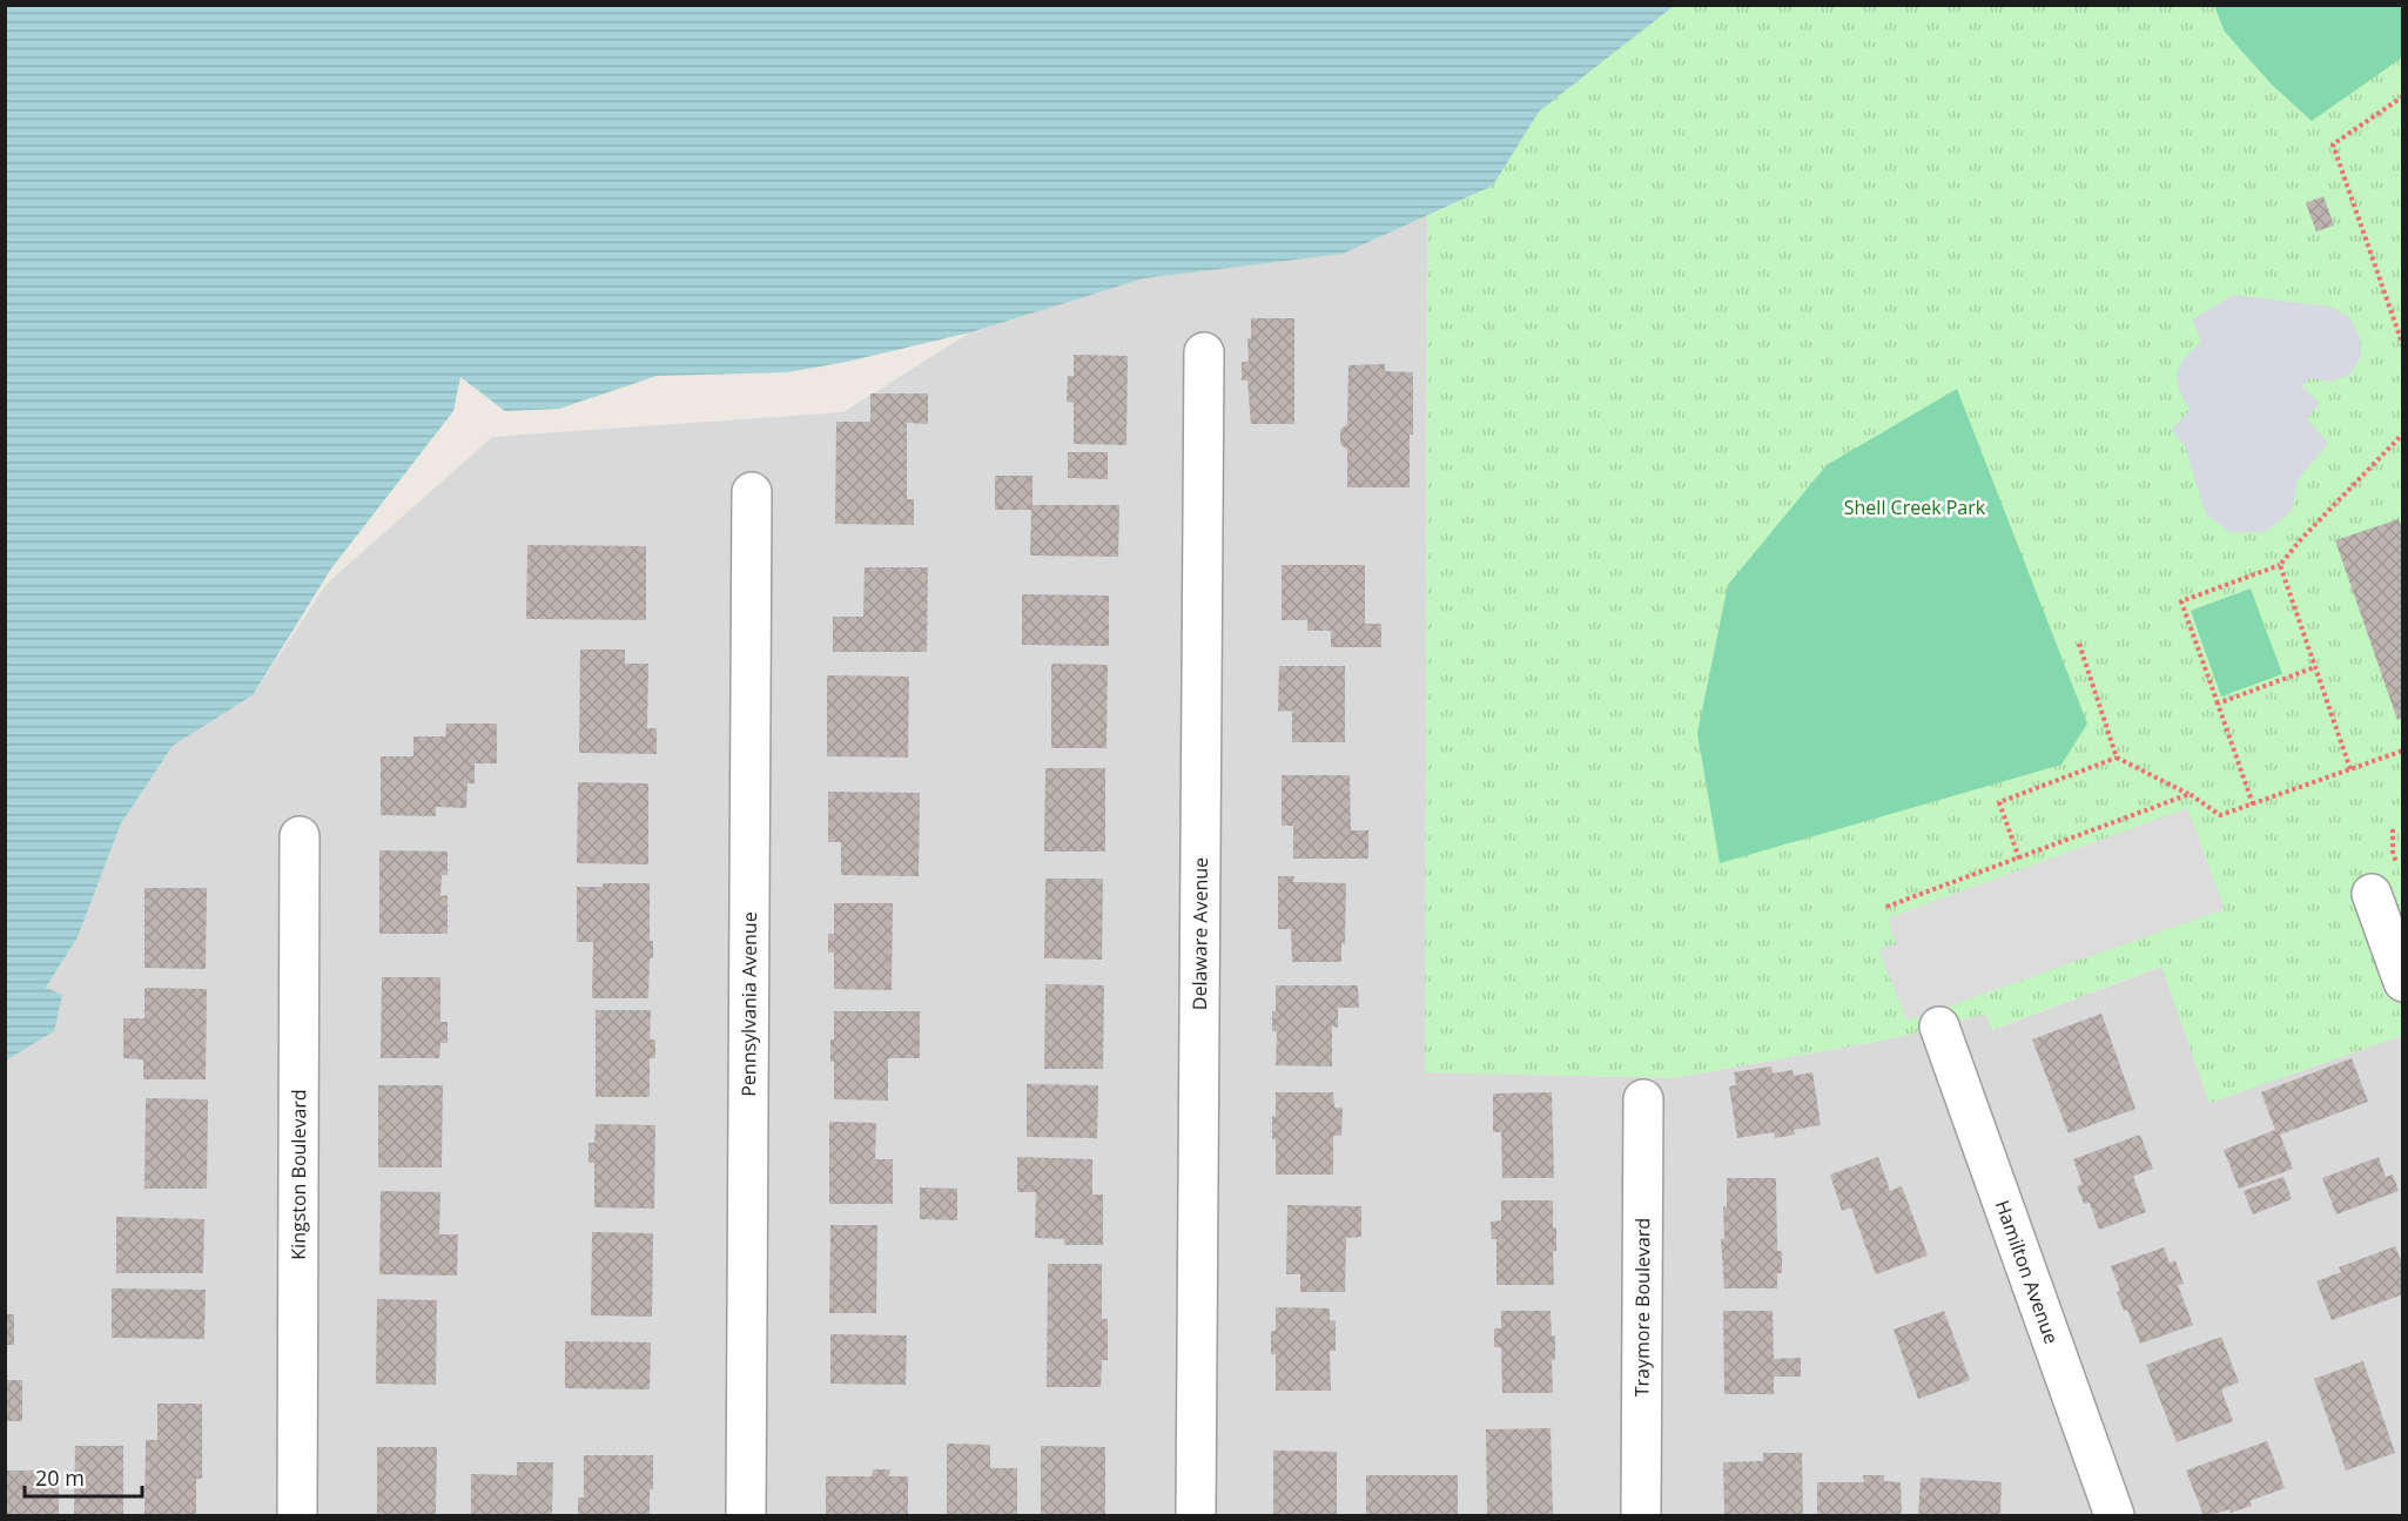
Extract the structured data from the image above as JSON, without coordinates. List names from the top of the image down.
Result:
{
  "streets": {
    "street": [
      "Delaware Avenue",
      "Pennsylvania Avenue",
      "Kingston Boulevard",
      "Hamilton Avenue",
      "Traymore Boulevard"
    ]
  },
  "parks": ["Shell Creek Park"],
  "scale_bar": "20 m"
}
